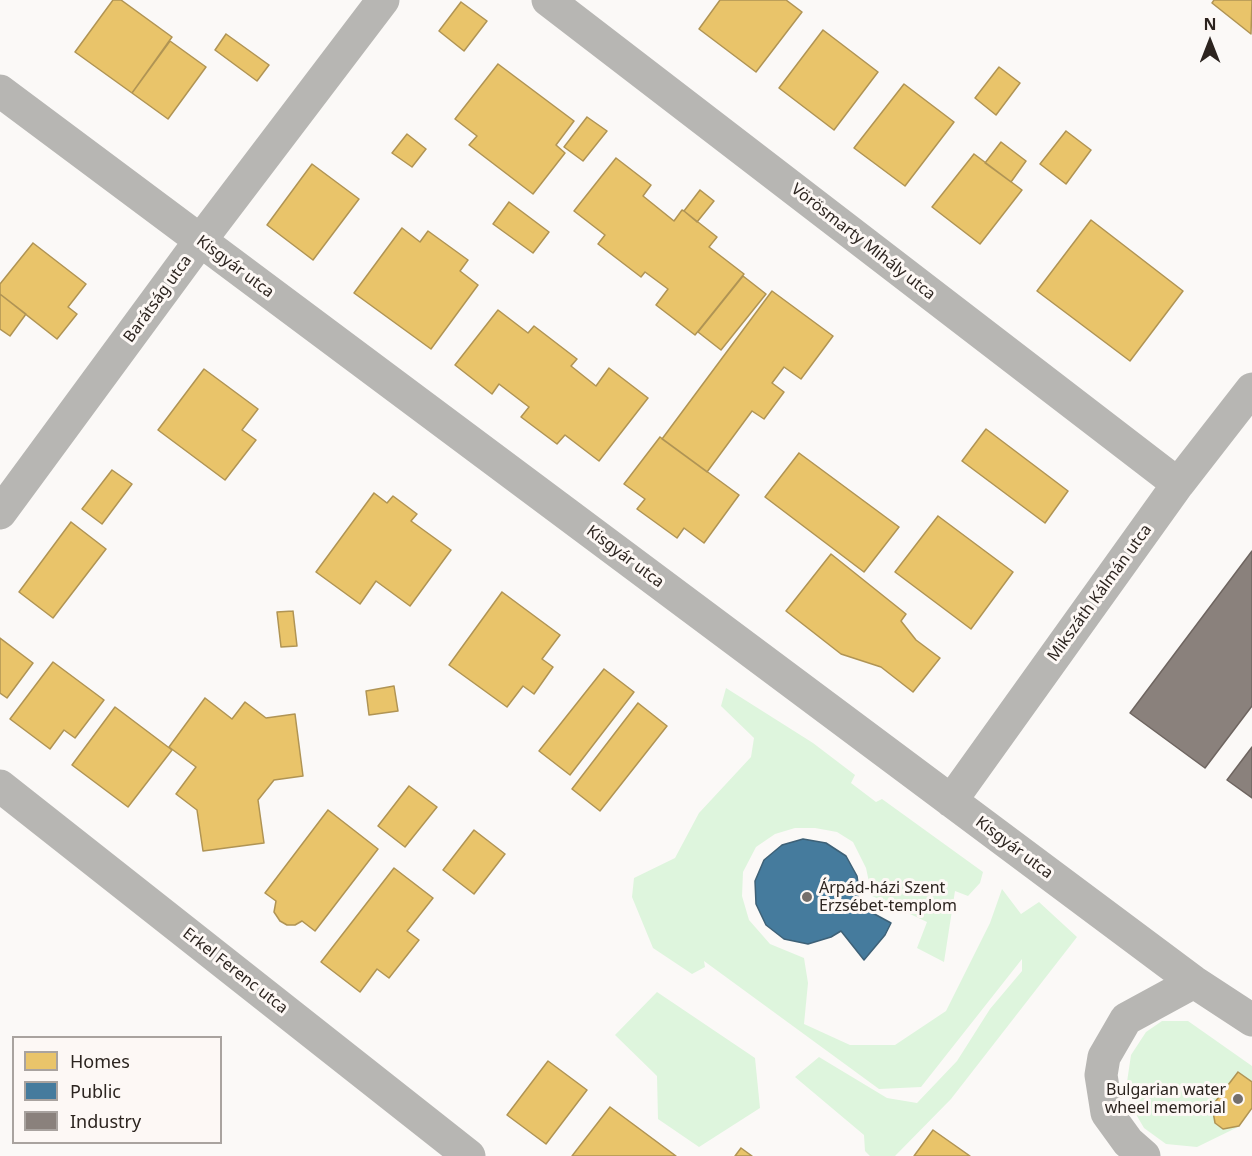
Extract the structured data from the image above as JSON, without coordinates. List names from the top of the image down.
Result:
{
  "streets": {
    "street": [
      "Vörösmarty Mihály utca",
      "Kisgyár utca",
      "Barátság utca",
      "Mikszáth Kálmán utca",
      "Erkel Ferenc utca"
    ]
  },
  "crossings": [
    ["Vörösmarty Mihály utca", "Mikszáth Kálmán utca"],
    ["Kisgyár utca", "Barátság utca"],
    ["Kisgyár utca", "Mikszáth Kálmán utca"]
  ],
  "places": ["Árpád-házi Szent Erzsébet-templom", "Bulgarian water wheel memorial"],
  "legend": ["Homes", "Public", "Industry"],
  "north": "top"
}
